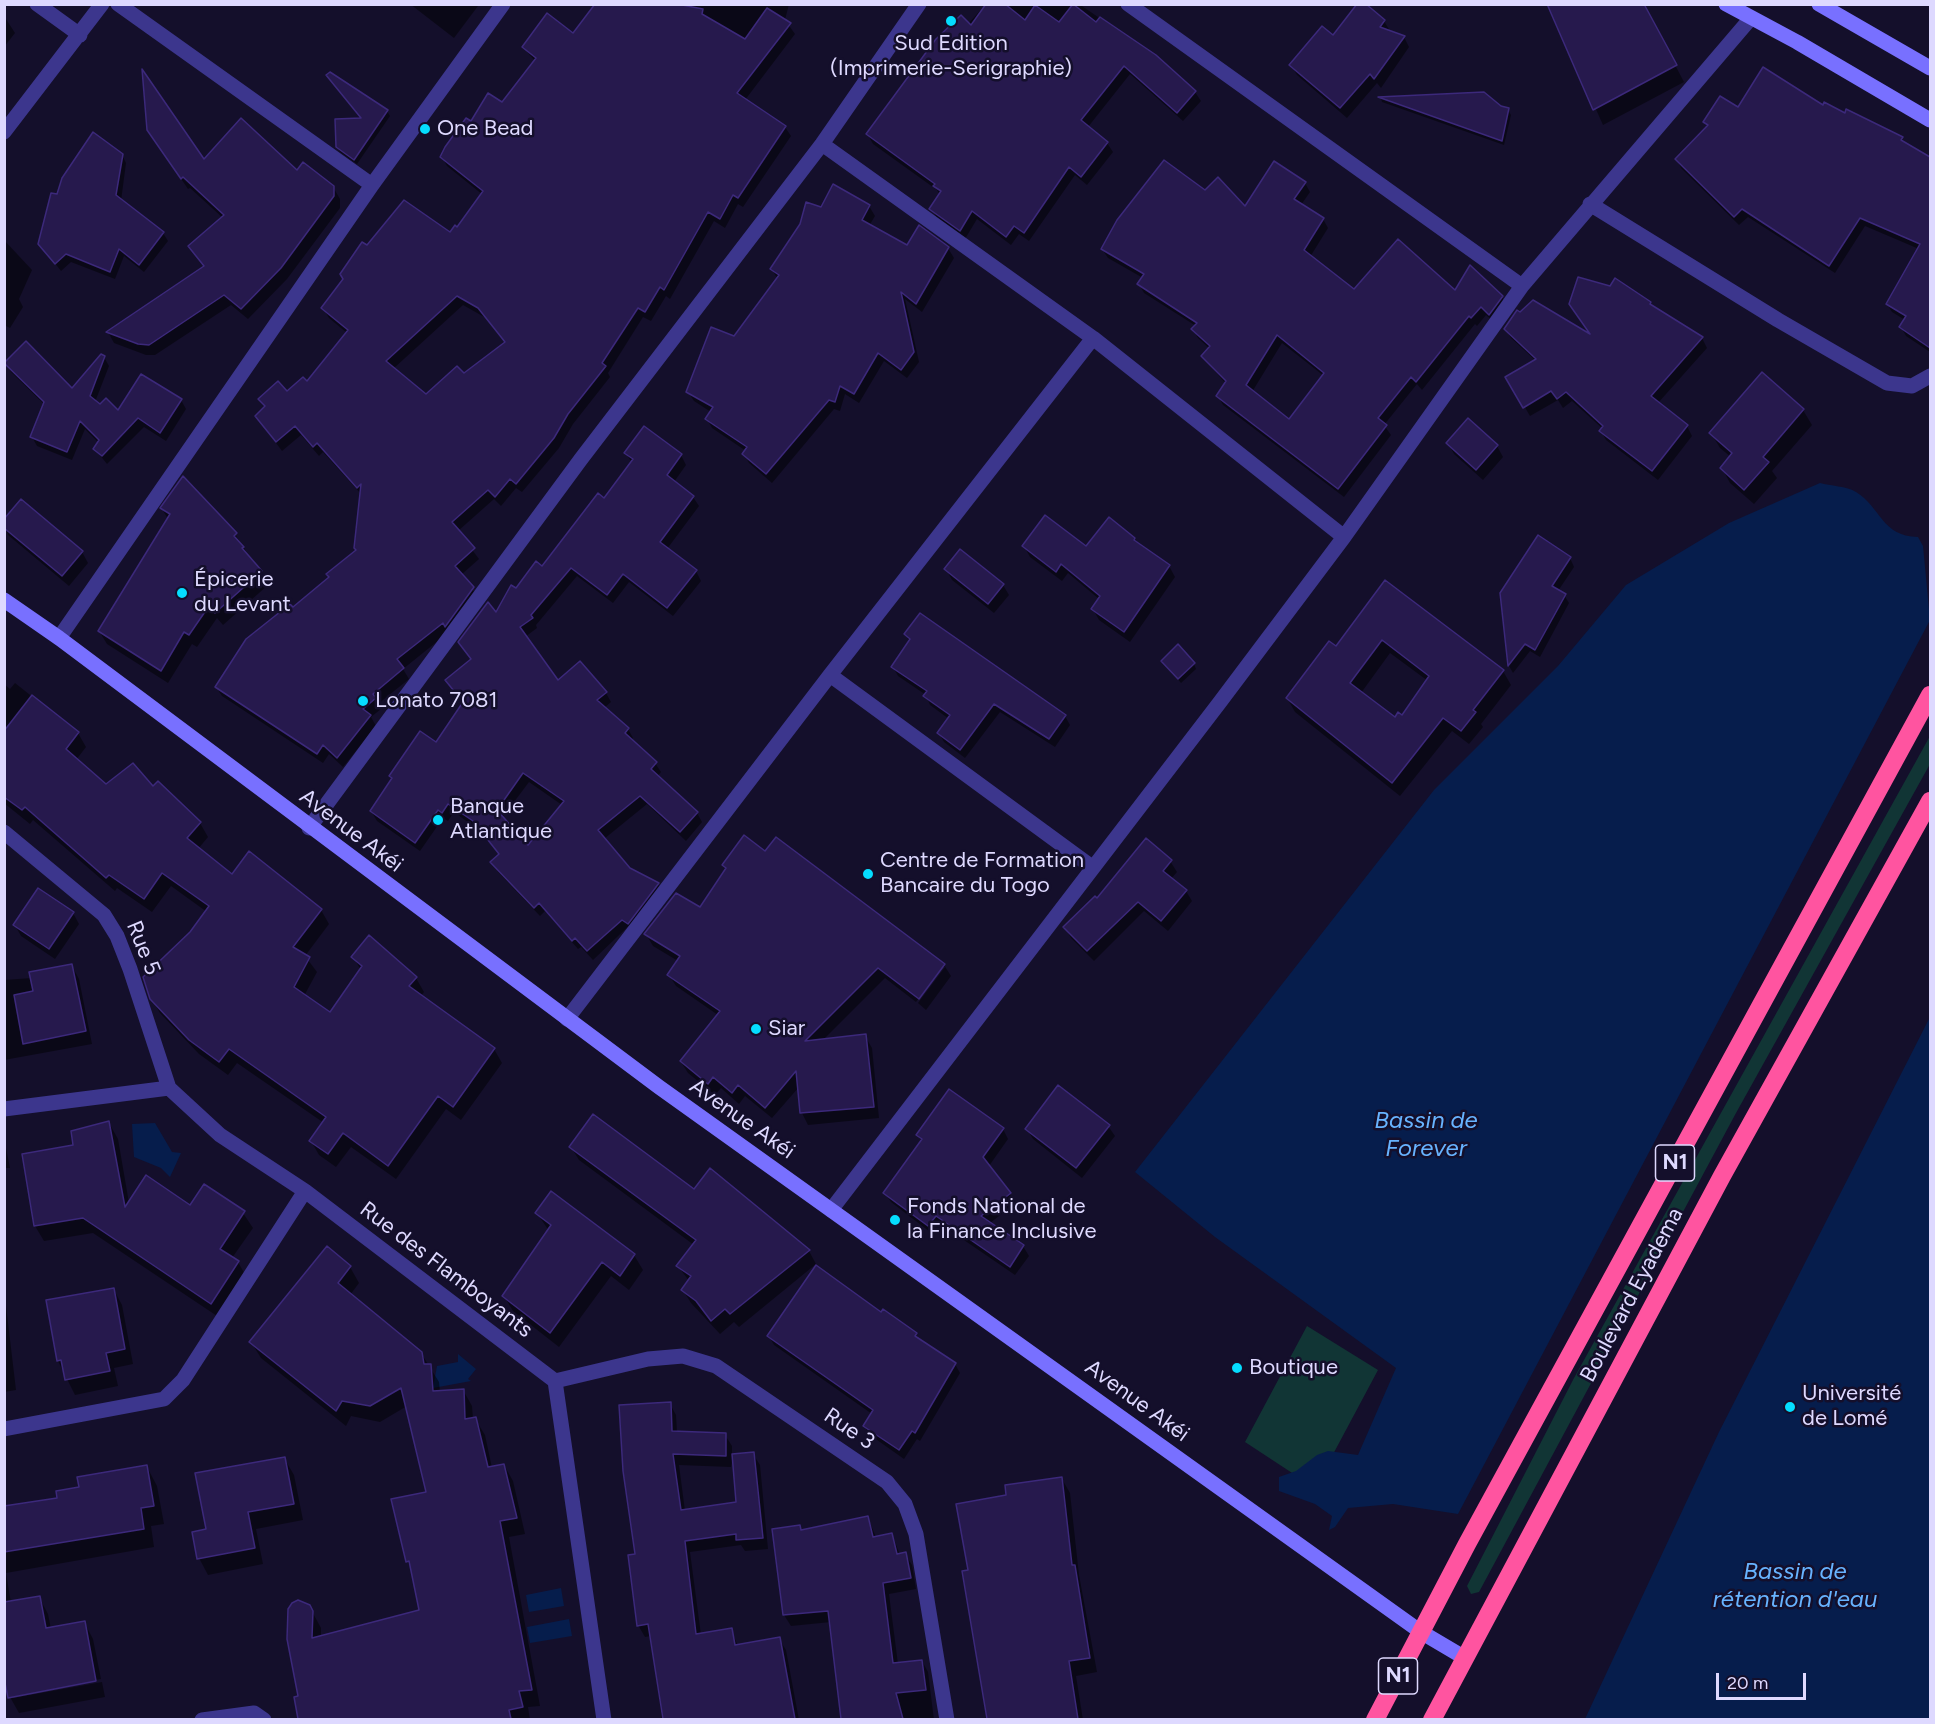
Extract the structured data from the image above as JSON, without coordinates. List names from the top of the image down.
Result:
{
  "streets": {
    "highway": ["N1", "Boulevard Eyadema"],
    "main road": ["Avenue Akéi"],
    "street": ["Rue 5", "Rue des Flamboyants", "Rue 3"]
  },
  "crossings": [
    ["Avenue Akéi", "N1"],
    ["Avenue Akéi", "Boulevard Eyadema"],
    ["Rue 5", "Rue des Flamboyants"],
    ["Rue des Flamboyants", "Rue 3"]
  ],
  "water": ["Bassin de Forever", "Bassin de rétention d'eau"],
  "places": [
    "Sud Edition (Imprimerie-Serigraphie)",
    "One Bead",
    "Épicerie du Levant",
    "Lonato 7081",
    "Banque Atlantique",
    "Centre de Formation Bancaire du Togo",
    "Siar",
    "Fonds National de la Finance Inclusive",
    "Boutique",
    "Université de Lomé"
  ],
  "scale_bar": "20 m"
}
